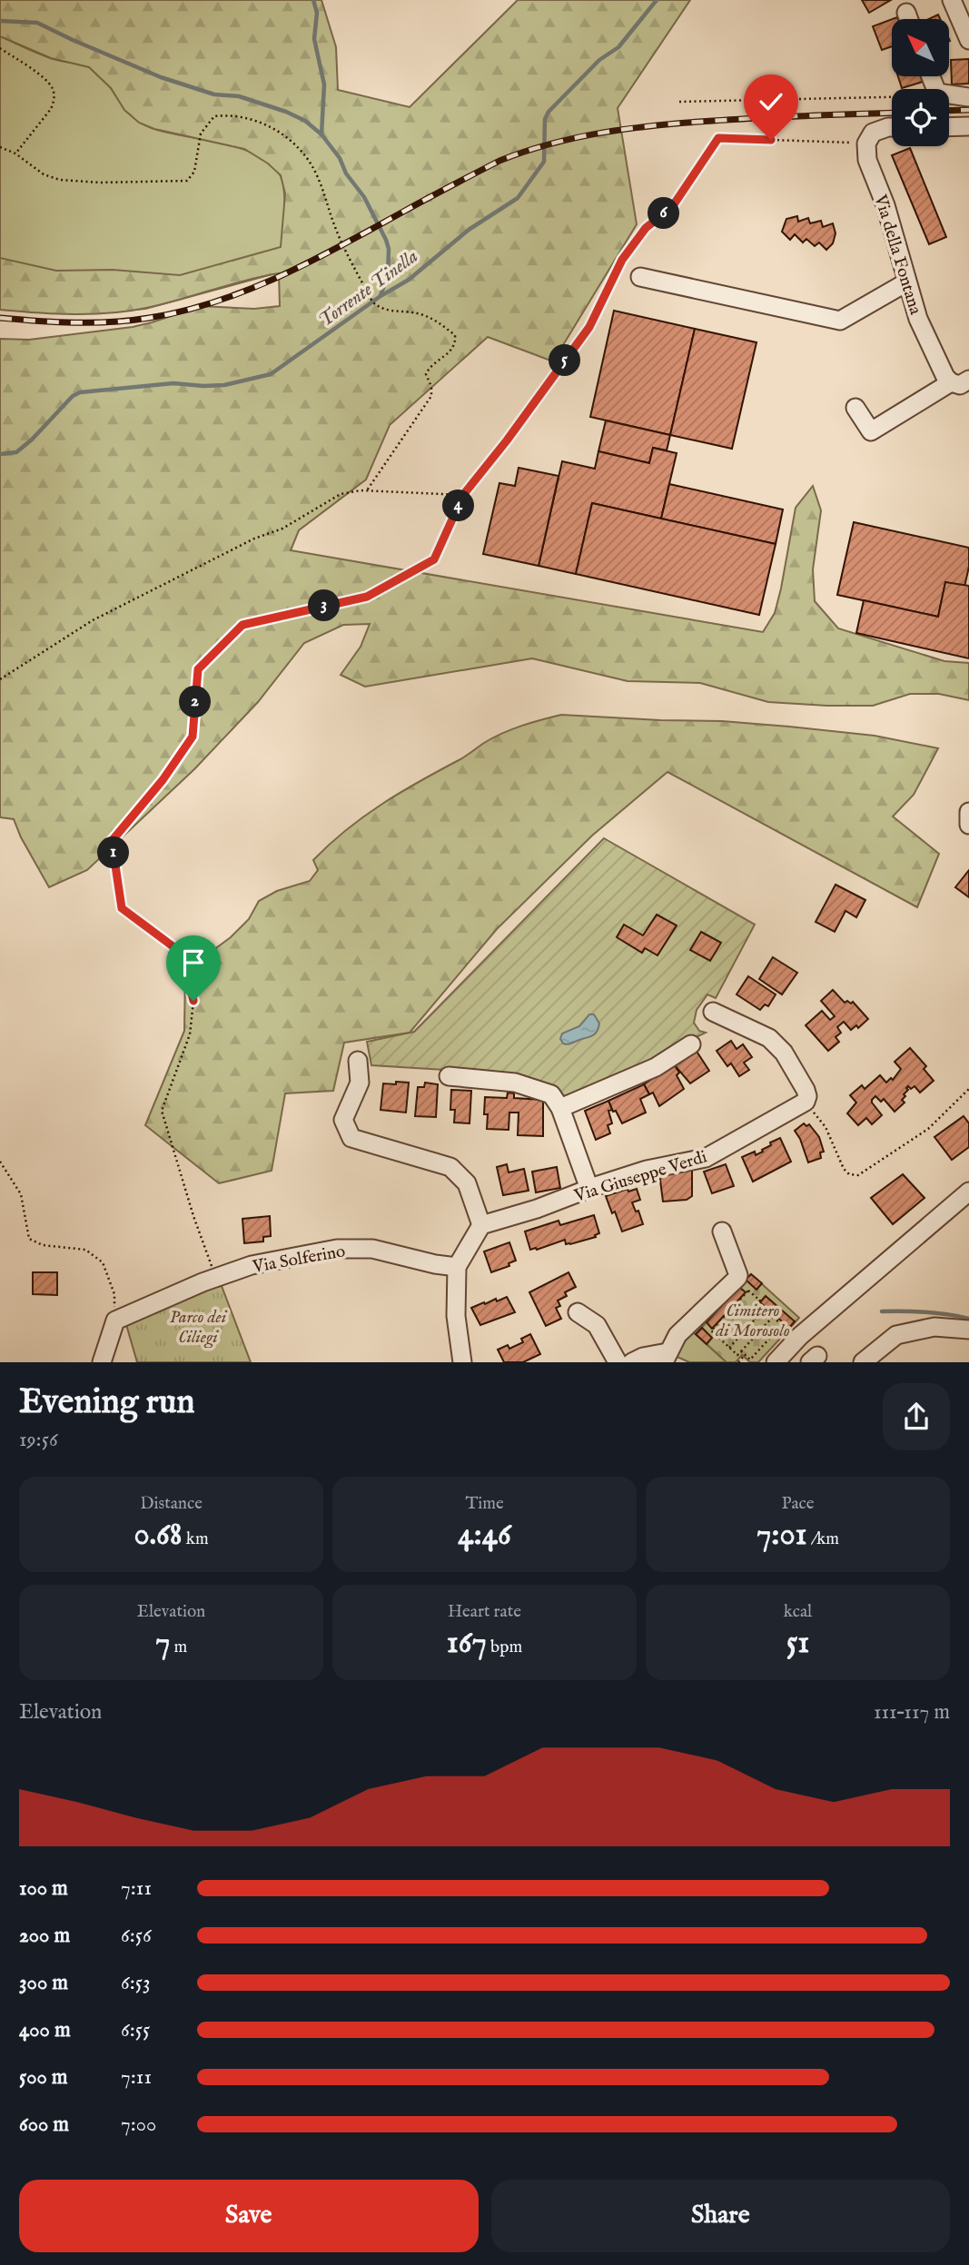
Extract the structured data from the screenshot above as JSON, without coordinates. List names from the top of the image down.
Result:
{
  "streets": {
    "street": ["Via della Fontana", "Via Giuseppe Verdi", "Via Solferino"]
  },
  "water": ["Torrente Tinella"],
  "parks": ["Cimitero di Morosolo", "Parco dei Ciliegi"],
  "north": "top left",
  "page": {
    "pins": [
      "6",
      "5",
      "4",
      "3",
      "2",
      "1"
    ],
    "heading": ["Evening run", "19:56"],
    "stats": [
      ["Distance", "0.68 km"],
      ["Time", "4:46"],
      ["Pace", "7:01 /km"],
      ["Elevation", "7 m"],
      ["Heart rate", "167 bpm"],
      ["kcal", "51"]
    ],
    "chart": ["Elevation", "111–117 m"],
    "list": [
      {
        "name": "100 m",
        "note": "7:11"
      },
      {
        "name": "200 m",
        "note": "6:56"
      },
      {
        "name": "300 m",
        "note": "6:53"
      },
      {
        "name": "400 m",
        "note": "6:55"
      },
      {
        "name": "500 m",
        "note": "7:11"
      },
      {
        "name": "600 m",
        "note": "7:00"
      }
    ],
    "buttons": ["Save", "Share"]
  }
}
